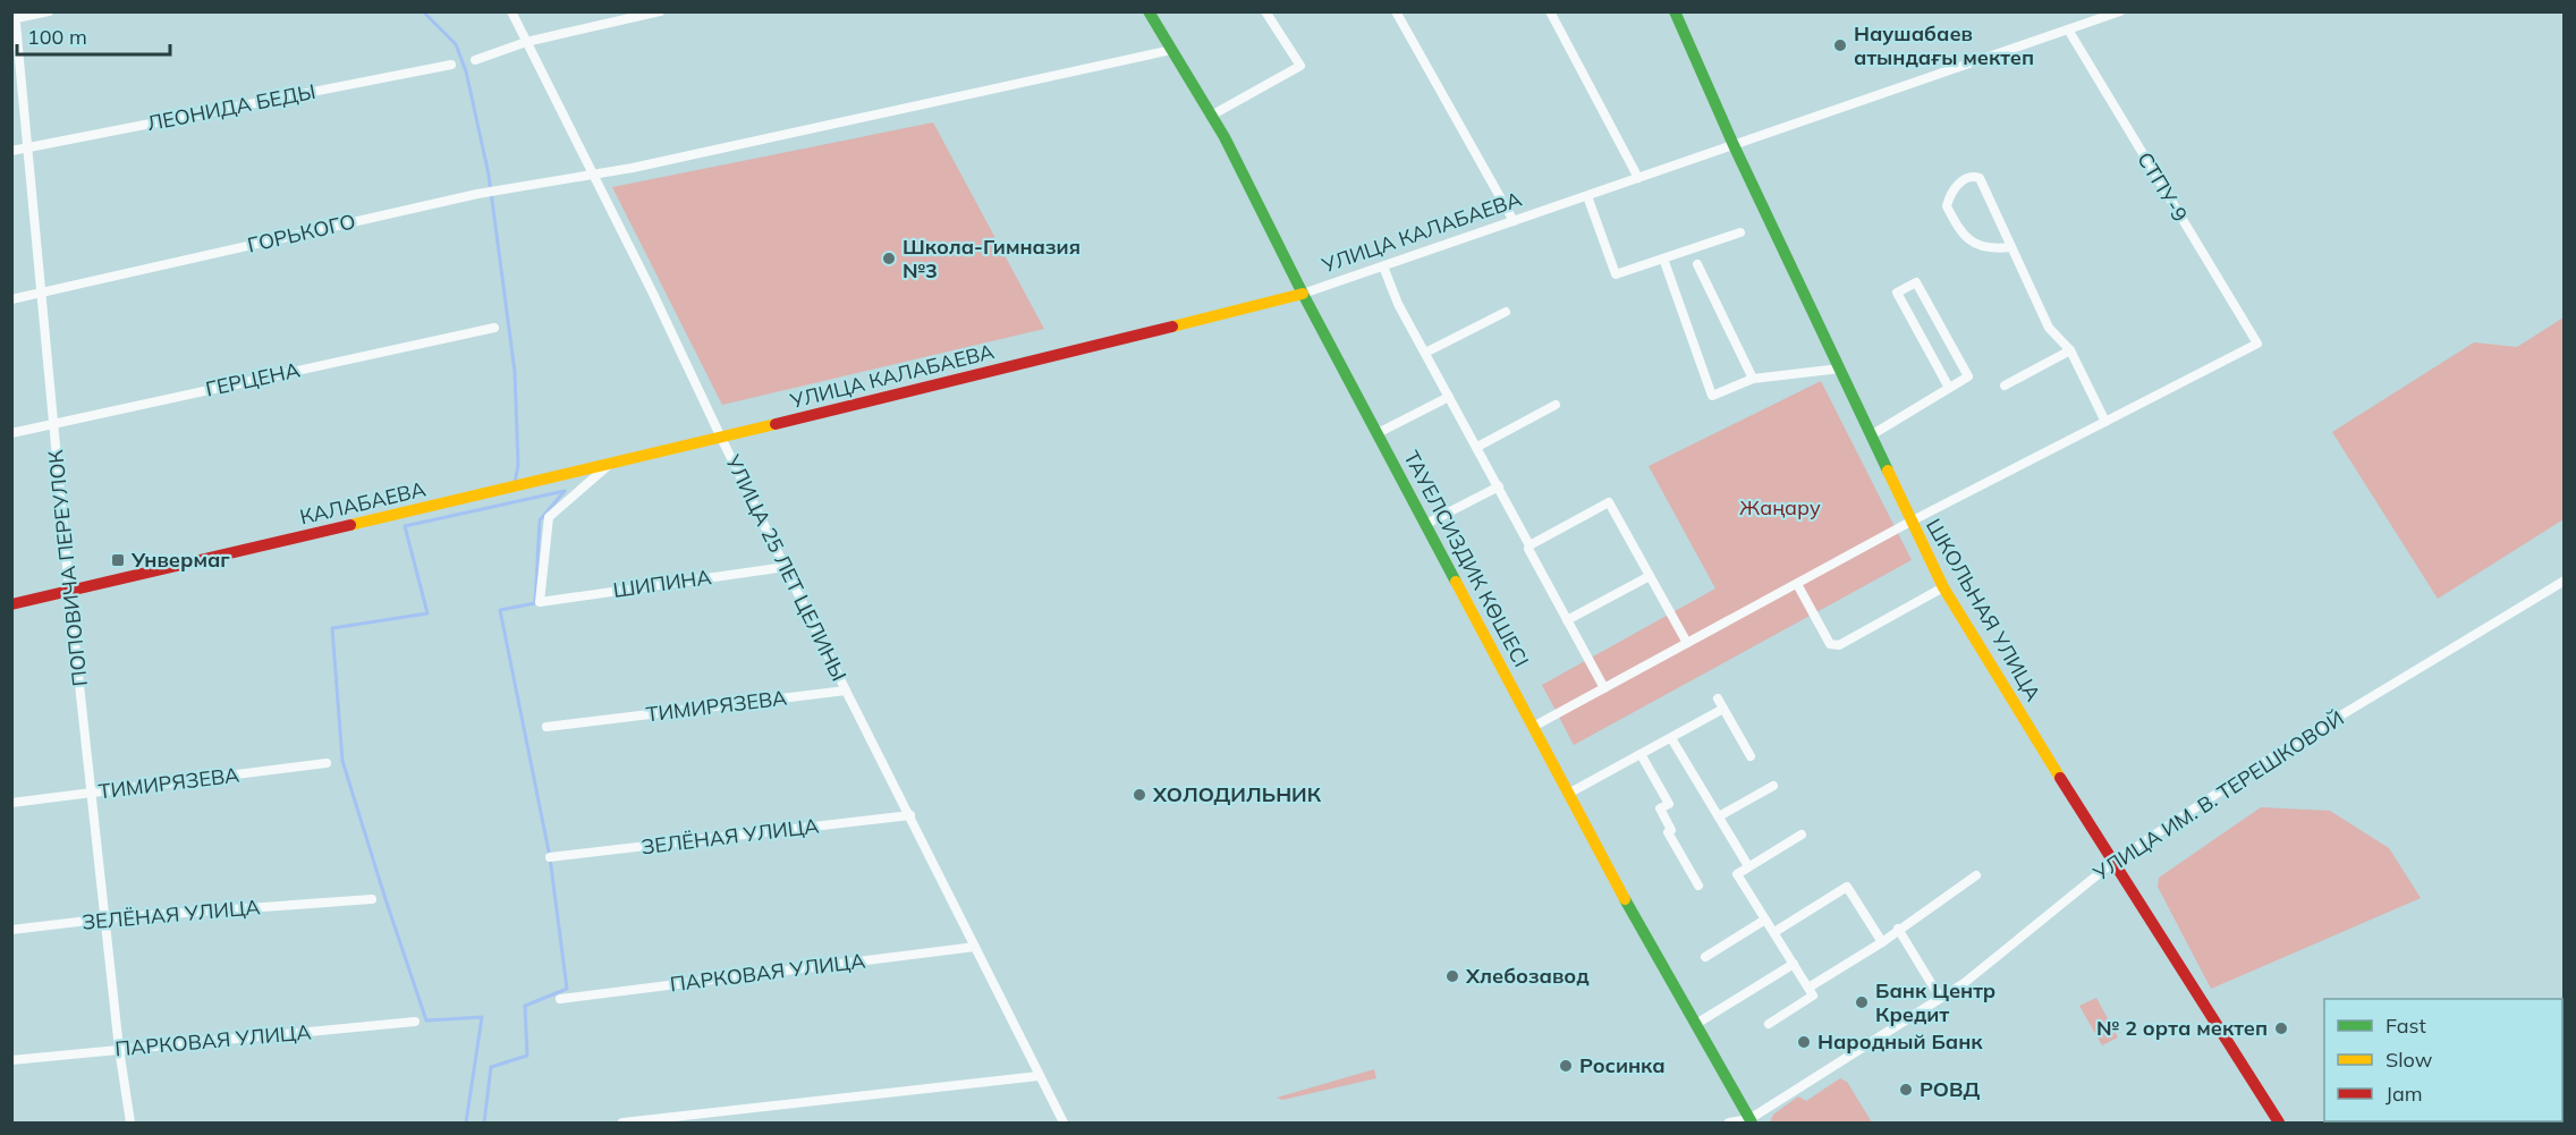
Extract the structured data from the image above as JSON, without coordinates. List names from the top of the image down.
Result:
{
  "streets": {
    "street": [
      "ЛЕОНИДА БЕДЫ",
      "СТПУ-9",
      "УЛИЦА КАЛАБАЕВА",
      "ГОРЬКОГО",
      "ГЕРЦЕНА",
      "КАЛАБАЕВА",
      "ТАУЕЛСИЗДИК КӨШЕСІ",
      "ПОПОВИЧА ПЕРЕУЛОК",
      "УЛИЦА 25 ЛЕТ ЦЕЛИНЫ",
      "ШИПИНА",
      "ШКОЛЬНАЯ УЛИЦА",
      "ТИМИРЯЗЕВА",
      "УЛИЦА ИМ. В. ТЕРЕШКОВОЙ",
      "ЗЕЛЁНАЯ УЛИЦА",
      "ПАРКОВАЯ УЛИЦА"
    ]
  },
  "crossings": [
    ["ЛЕОНИДА БЕДЫ", "ПОПОВИЧА ПЕРЕУЛОК"],
    ["СТПУ-9", "УЛИЦА КАЛАБАЕВА"],
    ["УЛИЦА КАЛАБАЕВА", "КАЛАБАЕВА"],
    ["УЛИЦА КАЛАБАЕВА", "ТАУЕЛСИЗДИК КӨШЕСІ"],
    ["УЛИЦА КАЛАБАЕВА", "УЛИЦА 25 ЛЕТ ЦЕЛИНЫ"],
    ["УЛИЦА КАЛАБАЕВА", "ШКОЛЬНАЯ УЛИЦА"],
    ["ГОРЬКОГО", "ТАУЕЛСИЗДИК КӨШЕСІ"],
    ["ГОРЬКОГО", "ПОПОВИЧА ПЕРЕУЛОК"],
    ["ГОРЬКОГО", "УЛИЦА 25 ЛЕТ ЦЕЛИНЫ"],
    ["ГЕРЦЕНА", "ПОПОВИЧА ПЕРЕУЛОК"],
    ["КАЛАБАЕВА", "ПОПОВИЧА ПЕРЕУЛОК"],
    ["КАЛАБАЕВА", "УЛИЦА 25 ЛЕТ ЦЕЛИНЫ"],
    ["КАЛАБАЕВА", "ШИПИНА"],
    ["ТАУЕЛСИЗДИК КӨШЕСІ", "УЛИЦА ИМ. В. ТЕРЕШКОВОЙ"],
    ["ПОПОВИЧА ПЕРЕУЛОК", "ТИМИРЯЗЕВА"],
    ["ПОПОВИЧА ПЕРЕУЛОК", "ЗЕЛЁНАЯ УЛИЦА"],
    ["ПОПОВИЧА ПЕРЕУЛОК", "ПАРКОВАЯ УЛИЦА"],
    ["УЛИЦА 25 ЛЕТ ЦЕЛИНЫ", "ШИПИНА"],
    ["УЛИЦА 25 ЛЕТ ЦЕЛИНЫ", "ТИМИРЯЗЕВА"],
    ["УЛИЦА 25 ЛЕТ ЦЕЛИНЫ", "ЗЕЛЁНАЯ УЛИЦА"],
    ["УЛИЦА 25 ЛЕТ ЦЕЛИНЫ", "ПАРКОВАЯ УЛИЦА"],
    ["ШКОЛЬНАЯ УЛИЦА", "УЛИЦА ИМ. В. ТЕРЕШКОВОЙ"]
  ],
  "parks": ["Жаңару"],
  "places": {
    "other": [
      "Наушабаев атындағы мектеп",
      "Школа-Гимназия №3",
      "ХОЛОДИЛЬНИК",
      "Хлебозавод",
      "Банк Центр Кредит",
      "№ 2 орта мектеп",
      "Народный Банк",
      "Росинка",
      "РОВД"
    ],
    "transit": ["Унвермаг"]
  },
  "legend": ["Fast", "Slow", "Jam"],
  "scale_bar": "100 m"
}
